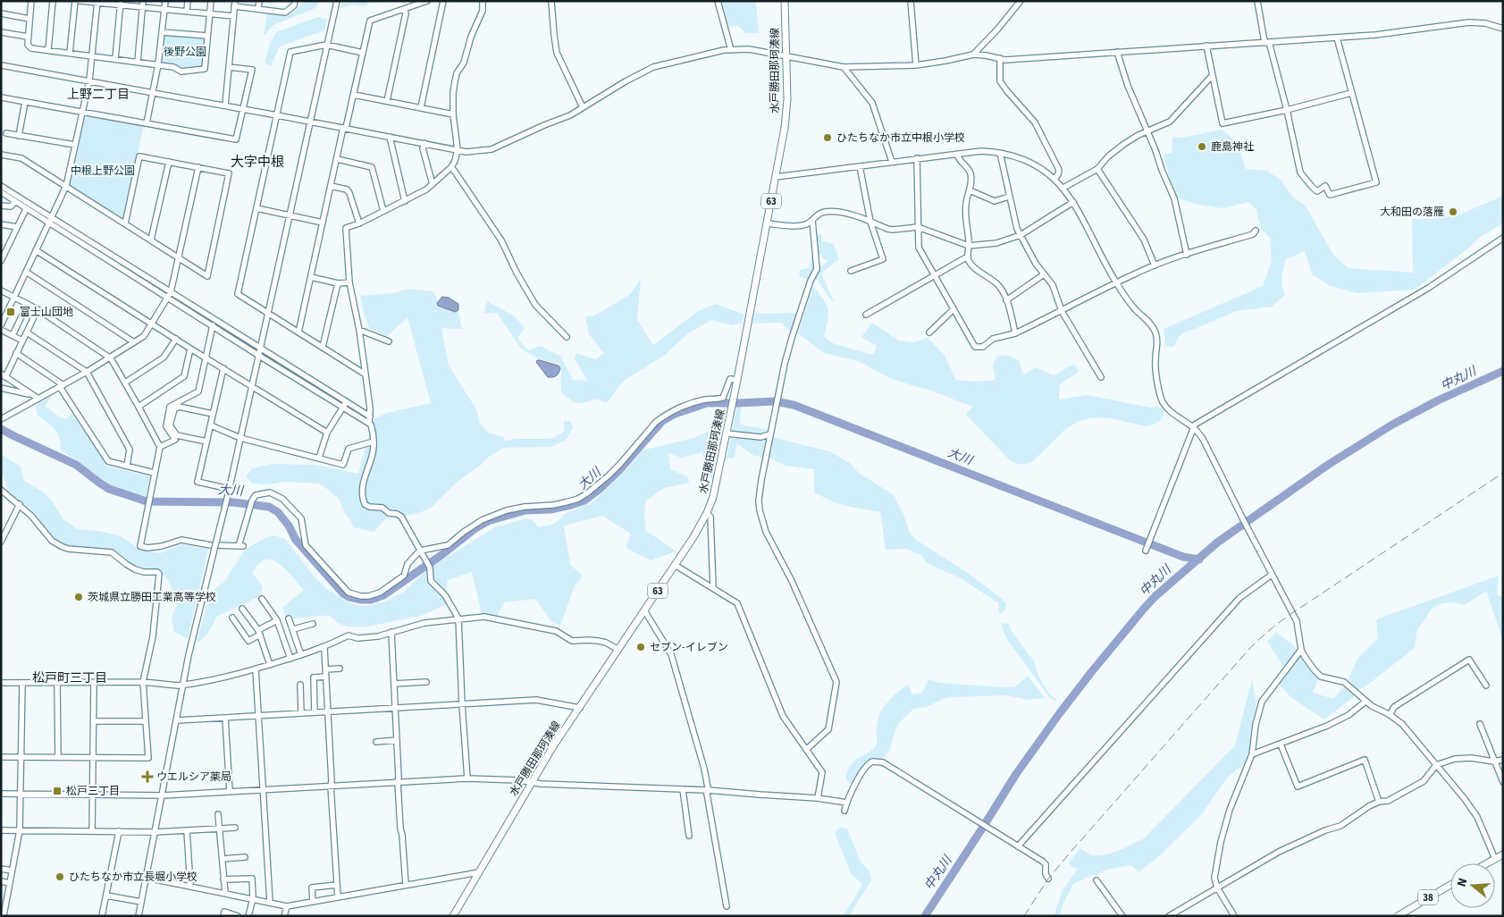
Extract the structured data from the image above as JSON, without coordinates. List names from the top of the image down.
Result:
{
  "streets": {
    "main road": ["水戸勝田那珂湊線", "63", "38"]
  },
  "districts": ["上野二丁目", "大字中根", "松戸町三丁目"],
  "water": ["中丸川", "大川"],
  "parks": ["後野公園", "中根上野公園"],
  "places": {
    "other": [
      "ひたちなか市立中根小学校",
      "鹿島神社",
      "大和田の落雁",
      "茨城県立勝田工業高等学校",
      "セブン-イレブン",
      "ひたちなか市立長堀小学校"
    ],
    "transit": ["富士山団地", "松戸三丁目"],
    "health": ["ウエルシア薬局"]
  },
  "north": "left"
}
